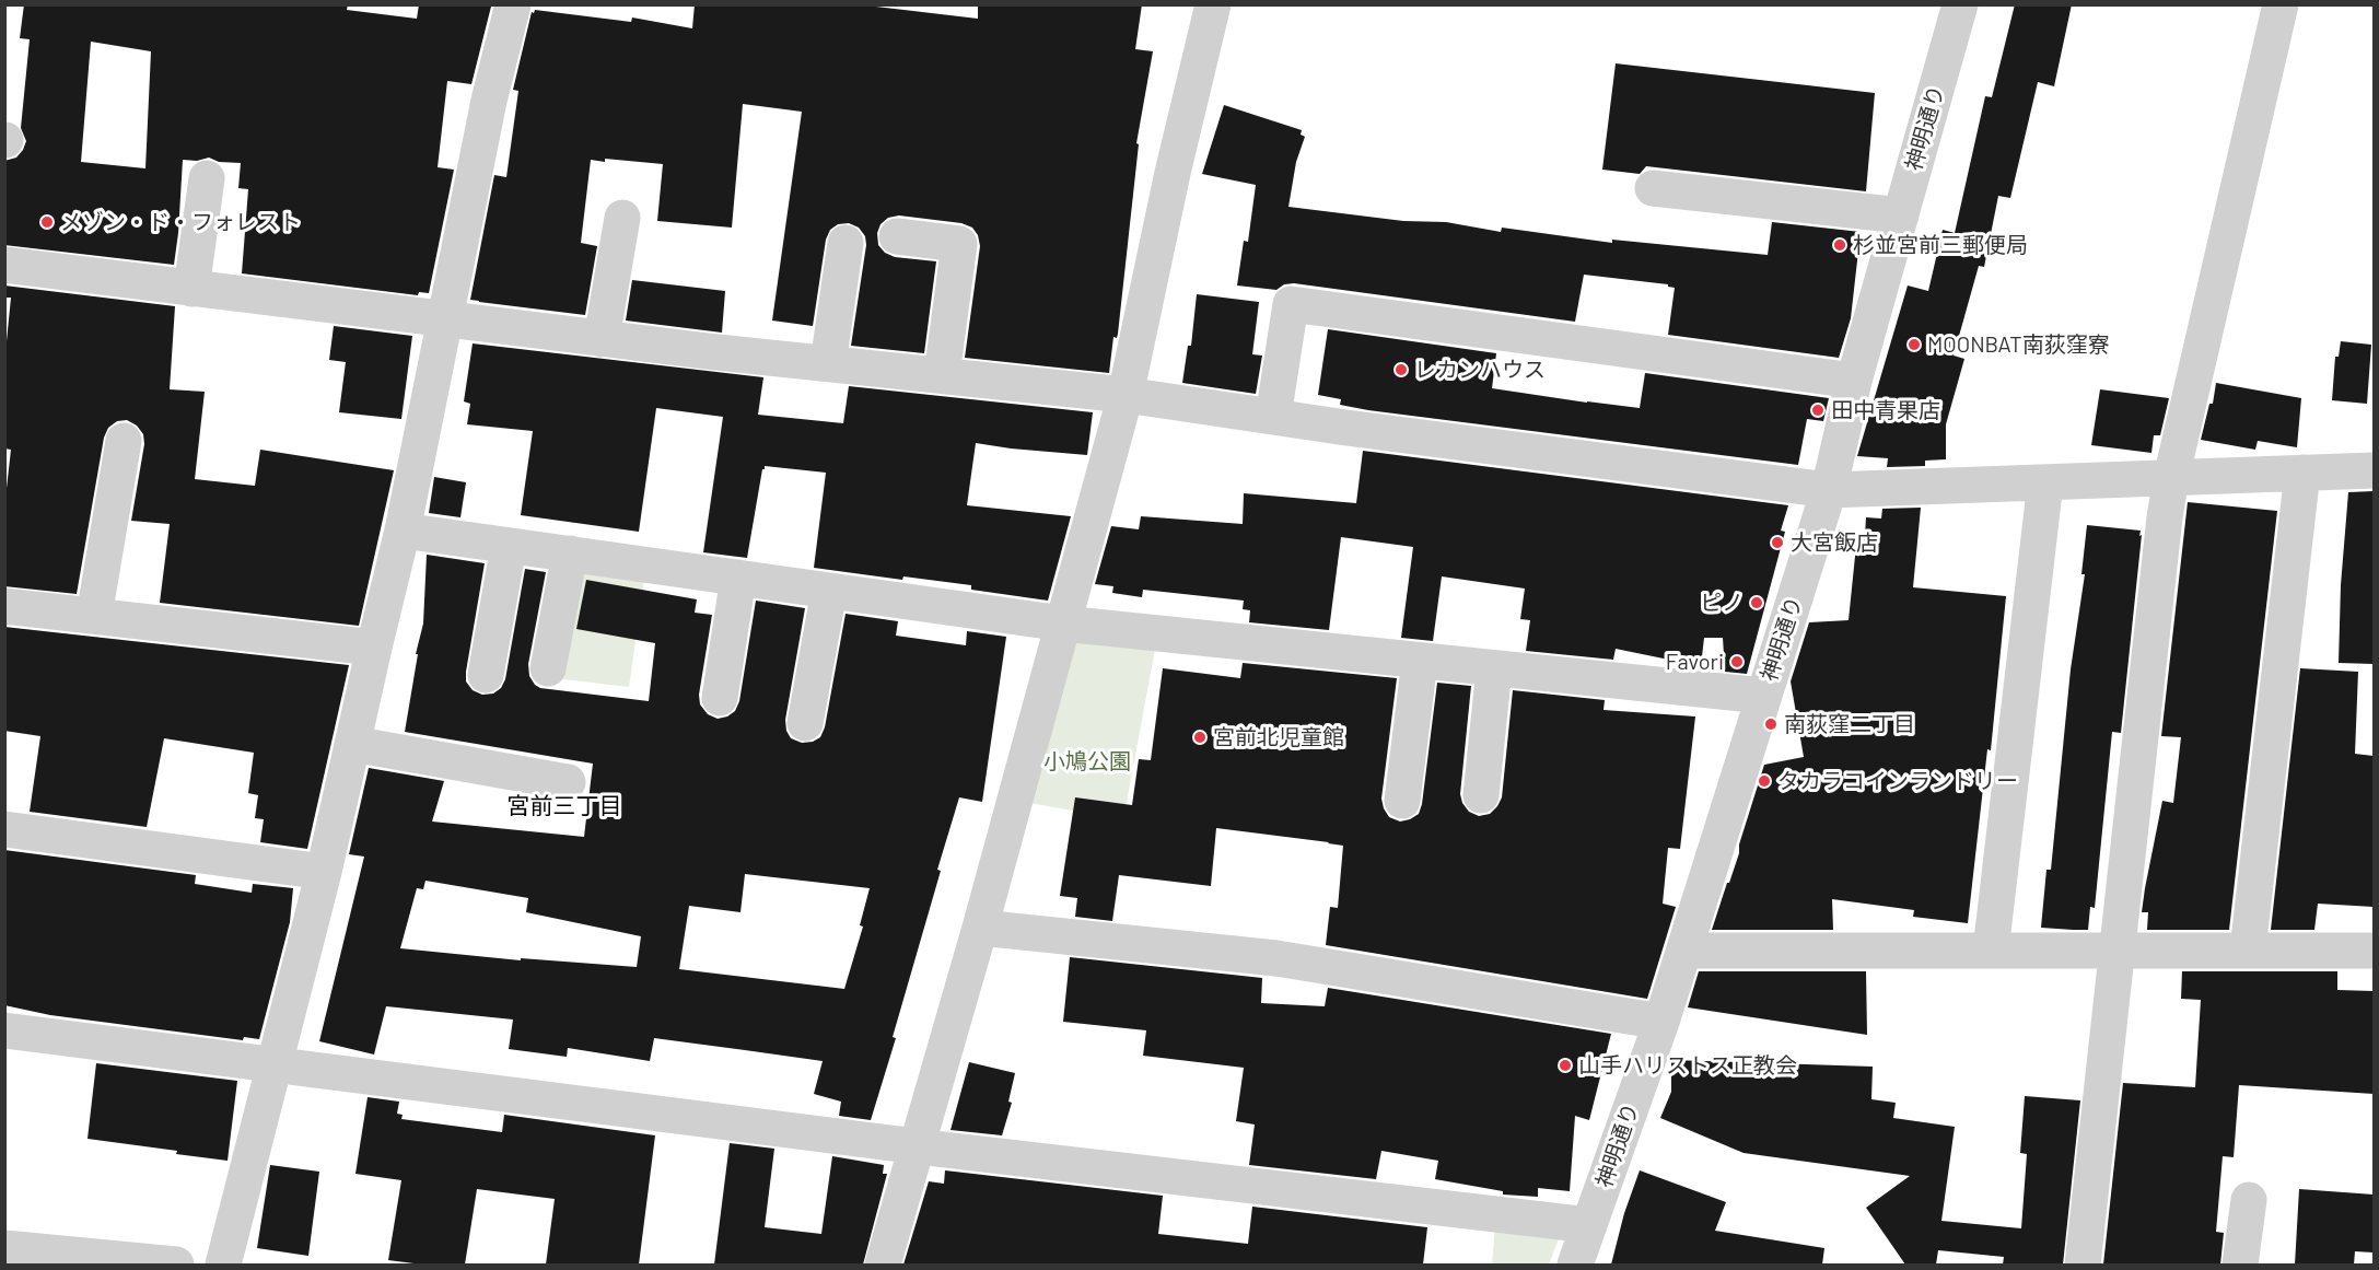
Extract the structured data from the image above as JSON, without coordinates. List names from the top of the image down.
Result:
{
  "streets": {
    "street": ["神明通り"]
  },
  "districts": ["宮前三丁目"],
  "parks": ["小鳩公園"],
  "places": [
    "メゾン・ド・フォレスト",
    "杉並宮前三郵便局",
    "MOONBAT南荻窪寮",
    "レカンハウス",
    "田中青果店",
    "大宮飯店",
    "ピノ",
    "Favori",
    "南荻窪二丁目",
    "宮前北児童館",
    "タカラコインランドリー",
    "山手ハリストス正教会"
  ]
}
